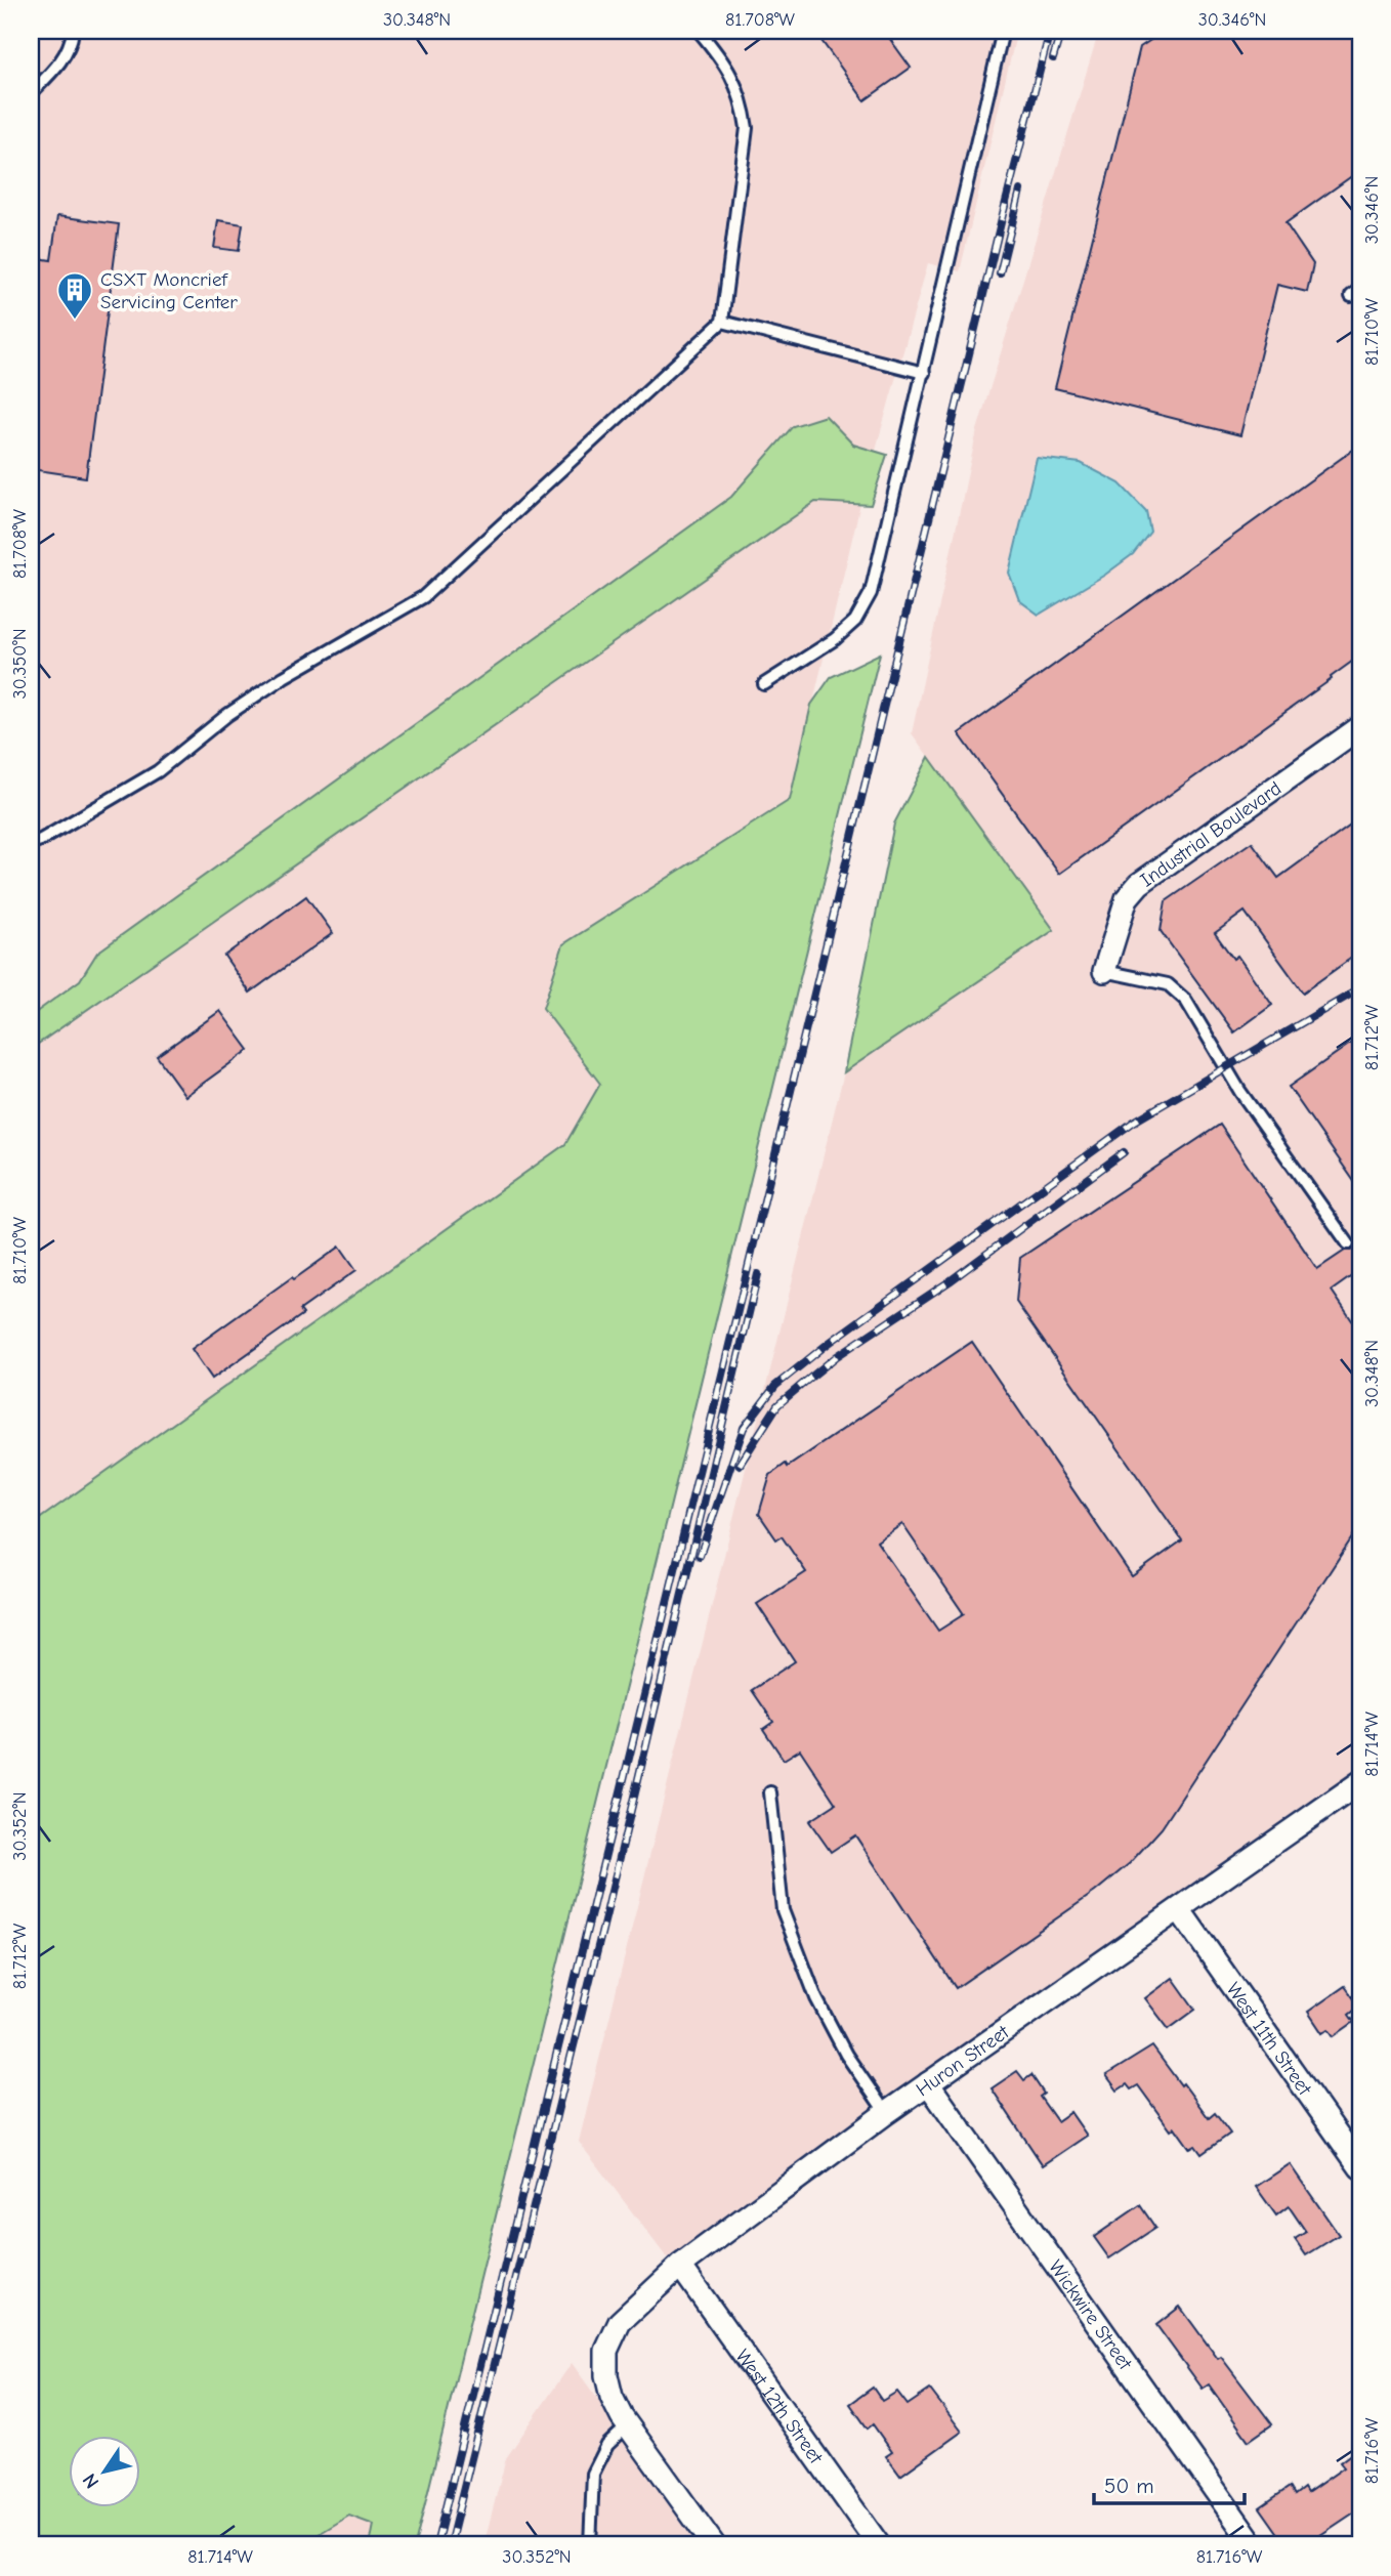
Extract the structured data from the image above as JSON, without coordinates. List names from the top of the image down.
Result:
{
  "streets": {
    "street": [
      "Industrial Boulevard",
      "West 11th Street",
      "Huron Street",
      "Wickwire Street",
      "West 12th Street"
    ]
  },
  "crossings": [
    ["West 11th Street", "Huron Street"],
    ["Huron Street", "Wickwire Street"],
    ["Huron Street", "West 12th Street"]
  ],
  "places": {
    "building": ["CSXT Moncrief Servicing Center"]
  },
  "scale_bar": "50 m",
  "north": "bottom left",
  "coordinates": [
    "30.348°N",
    "81.708°W",
    "30.346°N",
    "81.710°W",
    "30.350°N",
    "81.712°W",
    "81.714°W",
    "30.352°N",
    "81.716°W"
  ]
}
